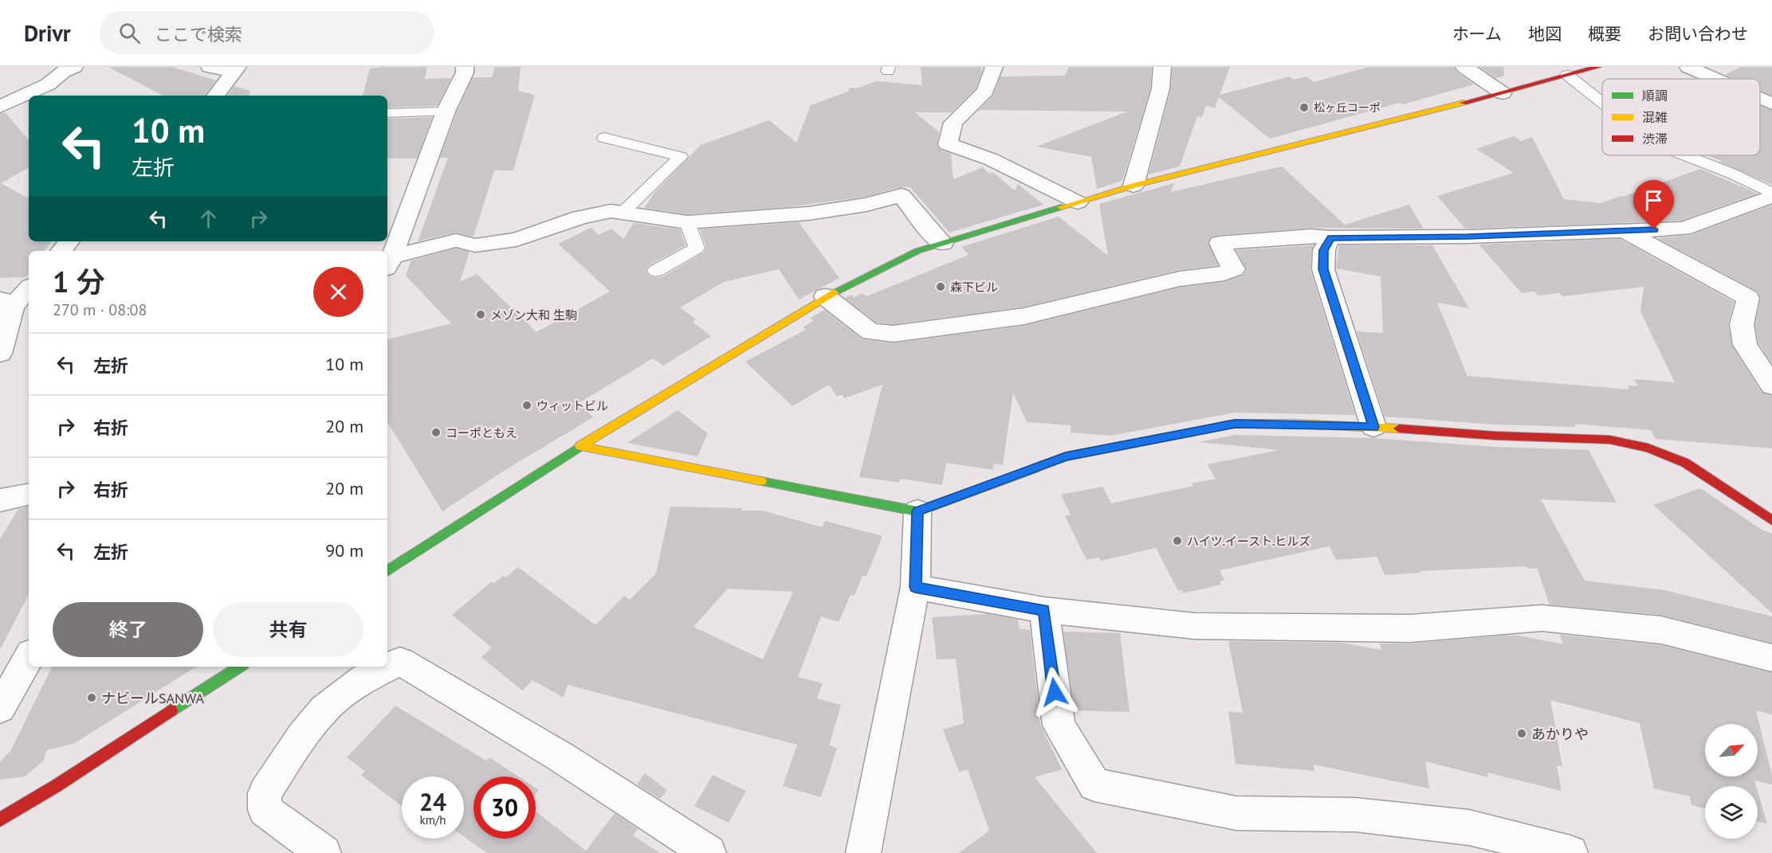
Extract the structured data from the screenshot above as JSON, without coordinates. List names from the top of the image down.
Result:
{
  "places": [
    "松ヶ丘コーポ",
    "森下ビル",
    "メゾン大和 生駒",
    "ウィットビル",
    "コーポともえ",
    "ハイツ.イースト.ヒルズ",
    "ナビールSANWA",
    "あかりや"
  ],
  "legend": ["順調", "混雑", "渋滞"],
  "north": "top right",
  "page": {
    "header": "Drivr",
    "search": "ここで検索",
    "nav": [
      "ホーム",
      "地図",
      "概要",
      "お問い合わせ"
    ],
    "turn": ["10 m", "左折"],
    "heading": ["1 分", "270 m · 08:08"],
    "list": [
      {
        "name": "左折",
        "value": "10 m"
      },
      {
        "name": "右折",
        "value": "20 m"
      },
      {
        "name": "右折",
        "value": "20 m"
      },
      {
        "name": "左折",
        "value": "90 m"
      }
    ],
    "buttons": ["終了", "共有"],
    "speed": "24 km/h",
    "limit": "30"
  }
}
